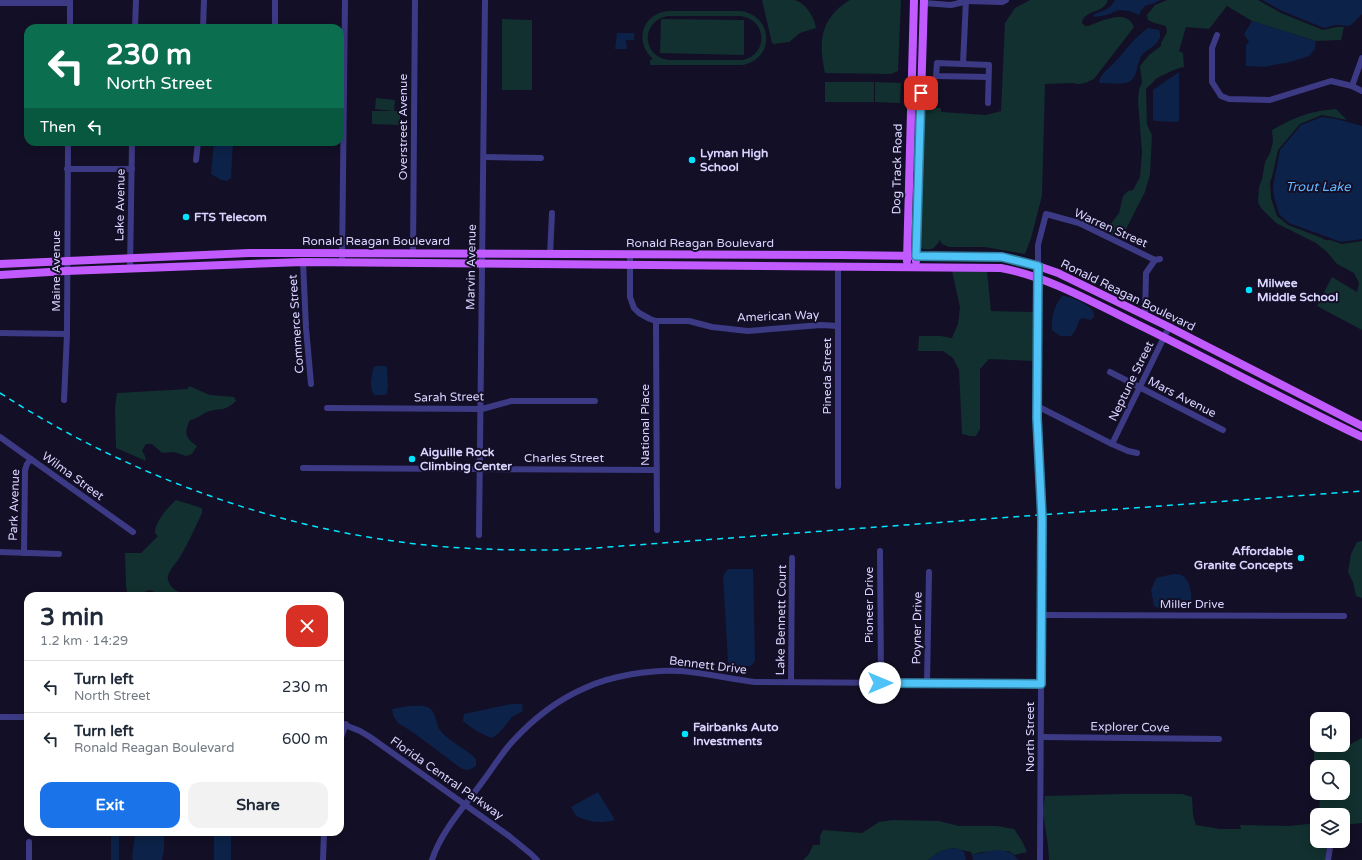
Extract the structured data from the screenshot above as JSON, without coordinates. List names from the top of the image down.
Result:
{
  "streets": {
    "main road": ["Dog Track Road", "Ronald Reagan Boulevard"],
    "street": [
      "Overstreet Avenue",
      "Lake Avenue",
      "Warren Street",
      "Marvin Avenue",
      "Maine Avenue",
      "American Way",
      "Commerce Street",
      "Pineda Street",
      "Neptune Street",
      "Sarah Street",
      "Mars Avenue",
      "National Place",
      "Charles Street",
      "Wilma Street",
      "Park Avenue",
      "Miller Drive",
      "Pioneer Drive",
      "Lake Bennett Court",
      "Poyner Drive",
      "Bennett Drive",
      "Explorer Cove",
      "North Street",
      "Florida Central Parkway"
    ]
  },
  "crossings": [
    ["Overstreet Avenue", "Ronald Reagan Boulevard"],
    ["Dog Track Road", "Ronald Reagan Boulevard"],
    ["Lake Avenue", "Ronald Reagan Boulevard"],
    ["Warren Street", "Ronald Reagan Boulevard"],
    ["Warren Street", "North Street"],
    ["Ronald Reagan Boulevard", "Marvin Avenue"],
    ["Ronald Reagan Boulevard", "Maine Avenue"],
    ["Ronald Reagan Boulevard", "American Way"],
    ["Ronald Reagan Boulevard", "Commerce Street"],
    ["Ronald Reagan Boulevard", "Pineda Street"],
    ["Ronald Reagan Boulevard", "Neptune Street"],
    ["Ronald Reagan Boulevard", "North Street"],
    ["Marvin Avenue", "Sarah Street"],
    ["Marvin Avenue", "Charles Street"],
    ["American Way", "Pineda Street"],
    ["American Way", "National Place"],
    ["Neptune Street", "Mars Avenue"],
    ["National Place", "Charles Street"],
    ["Wilma Street", "Park Avenue"],
    ["Miller Drive", "North Street"],
    ["Pioneer Drive", "Bennett Drive"],
    ["Lake Bennett Court", "Bennett Drive"],
    ["Poyner Drive", "Bennett Drive"],
    ["Bennett Drive", "North Street"],
    ["Bennett Drive", "Florida Central Parkway"],
    ["Explorer Cove", "North Street"]
  ],
  "water": ["Trout Lake"],
  "places": [
    "Lyman High School",
    "FTS Telecom",
    "Milwee Middle School",
    "Aiguille Rock Climbing Center",
    "Affordable Granite Concepts",
    "Fairbanks Auto Investments"
  ],
  "page": {
    "turn": ["230 m", "North Street"],
    "then": "Then",
    "heading": ["3 min", "1.2 km · 14:29"],
    "list": [
      {
        "name": "Turn left",
        "note": "North Street",
        "value": "230 m"
      },
      {
        "name": "Turn left",
        "note": "Ronald Reagan Boulevard",
        "value": "600 m"
      }
    ],
    "buttons": ["Exit", "Share"]
  }
}
